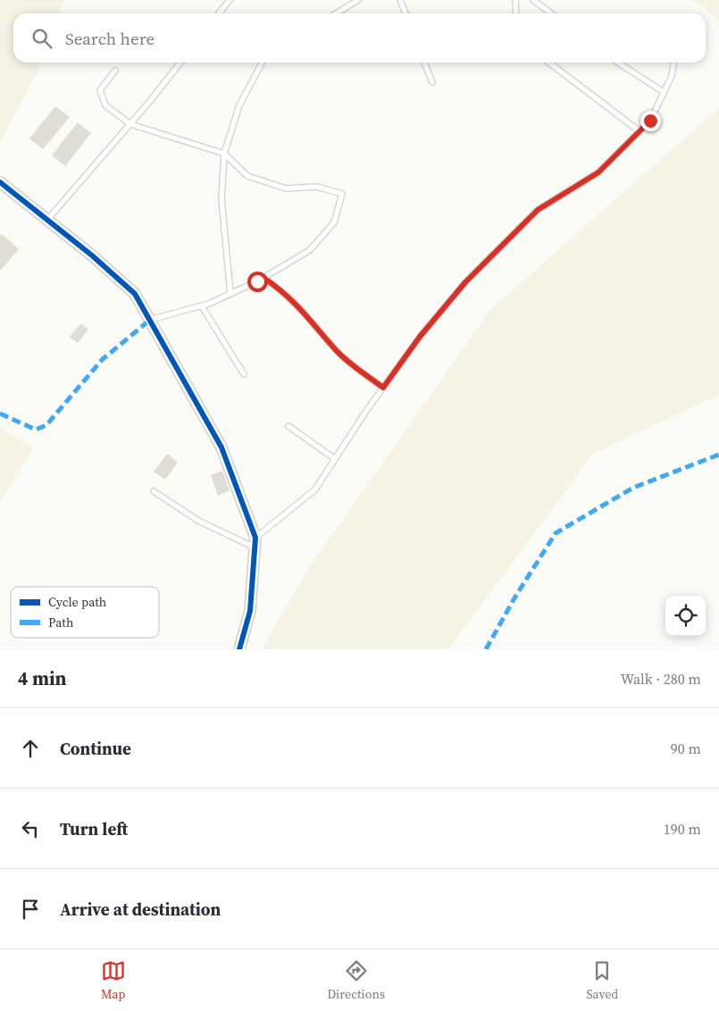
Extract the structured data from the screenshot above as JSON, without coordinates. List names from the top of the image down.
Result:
{
  "legend": ["Cycle path", "Path"],
  "page": {
    "search": "Search here",
    "heading": ["4 min", "Walk · 280 m"],
    "list": [
      ["Continue", "90 m"],
      ["Turn left", "190 m"],
      "Arrive at destination"
    ],
    "nav": ["Map", "Directions", "Saved"]
  }
}
